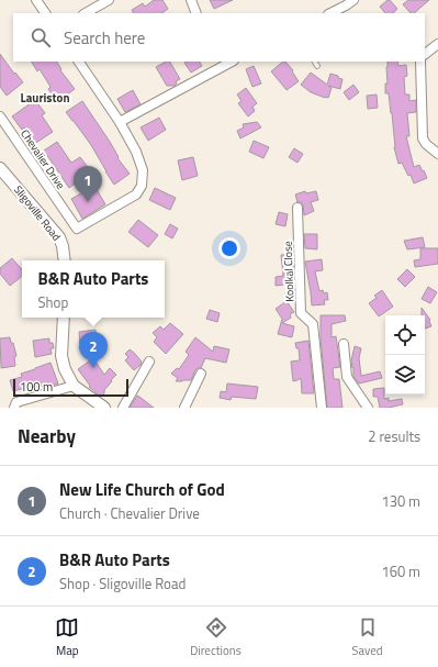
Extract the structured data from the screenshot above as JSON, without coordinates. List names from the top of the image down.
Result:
{
  "streets": {
    "street": ["Chevalier Drive", "Sligoville Road", "Koolkal Close"]
  },
  "districts": ["Lauriston"],
  "scale_bar": "100 m",
  "page": {
    "search": "Search here",
    "pins": ["1", "2"],
    "popup": ["B&R Auto Parts", "Shop"],
    "scale": "100 m",
    "heading": ["Nearby", "2 results"],
    "list": [
      {
        "mark": "1",
        "name": "New Life Church of God",
        "note": "Church · Chevalier Drive",
        "value": "130 m"
      },
      {
        "mark": "2",
        "name": "B&R Auto Parts",
        "note": "Shop · Sligoville Road",
        "value": "160 m"
      }
    ],
    "nav": ["Map", "Directions", "Saved"]
  }
}
